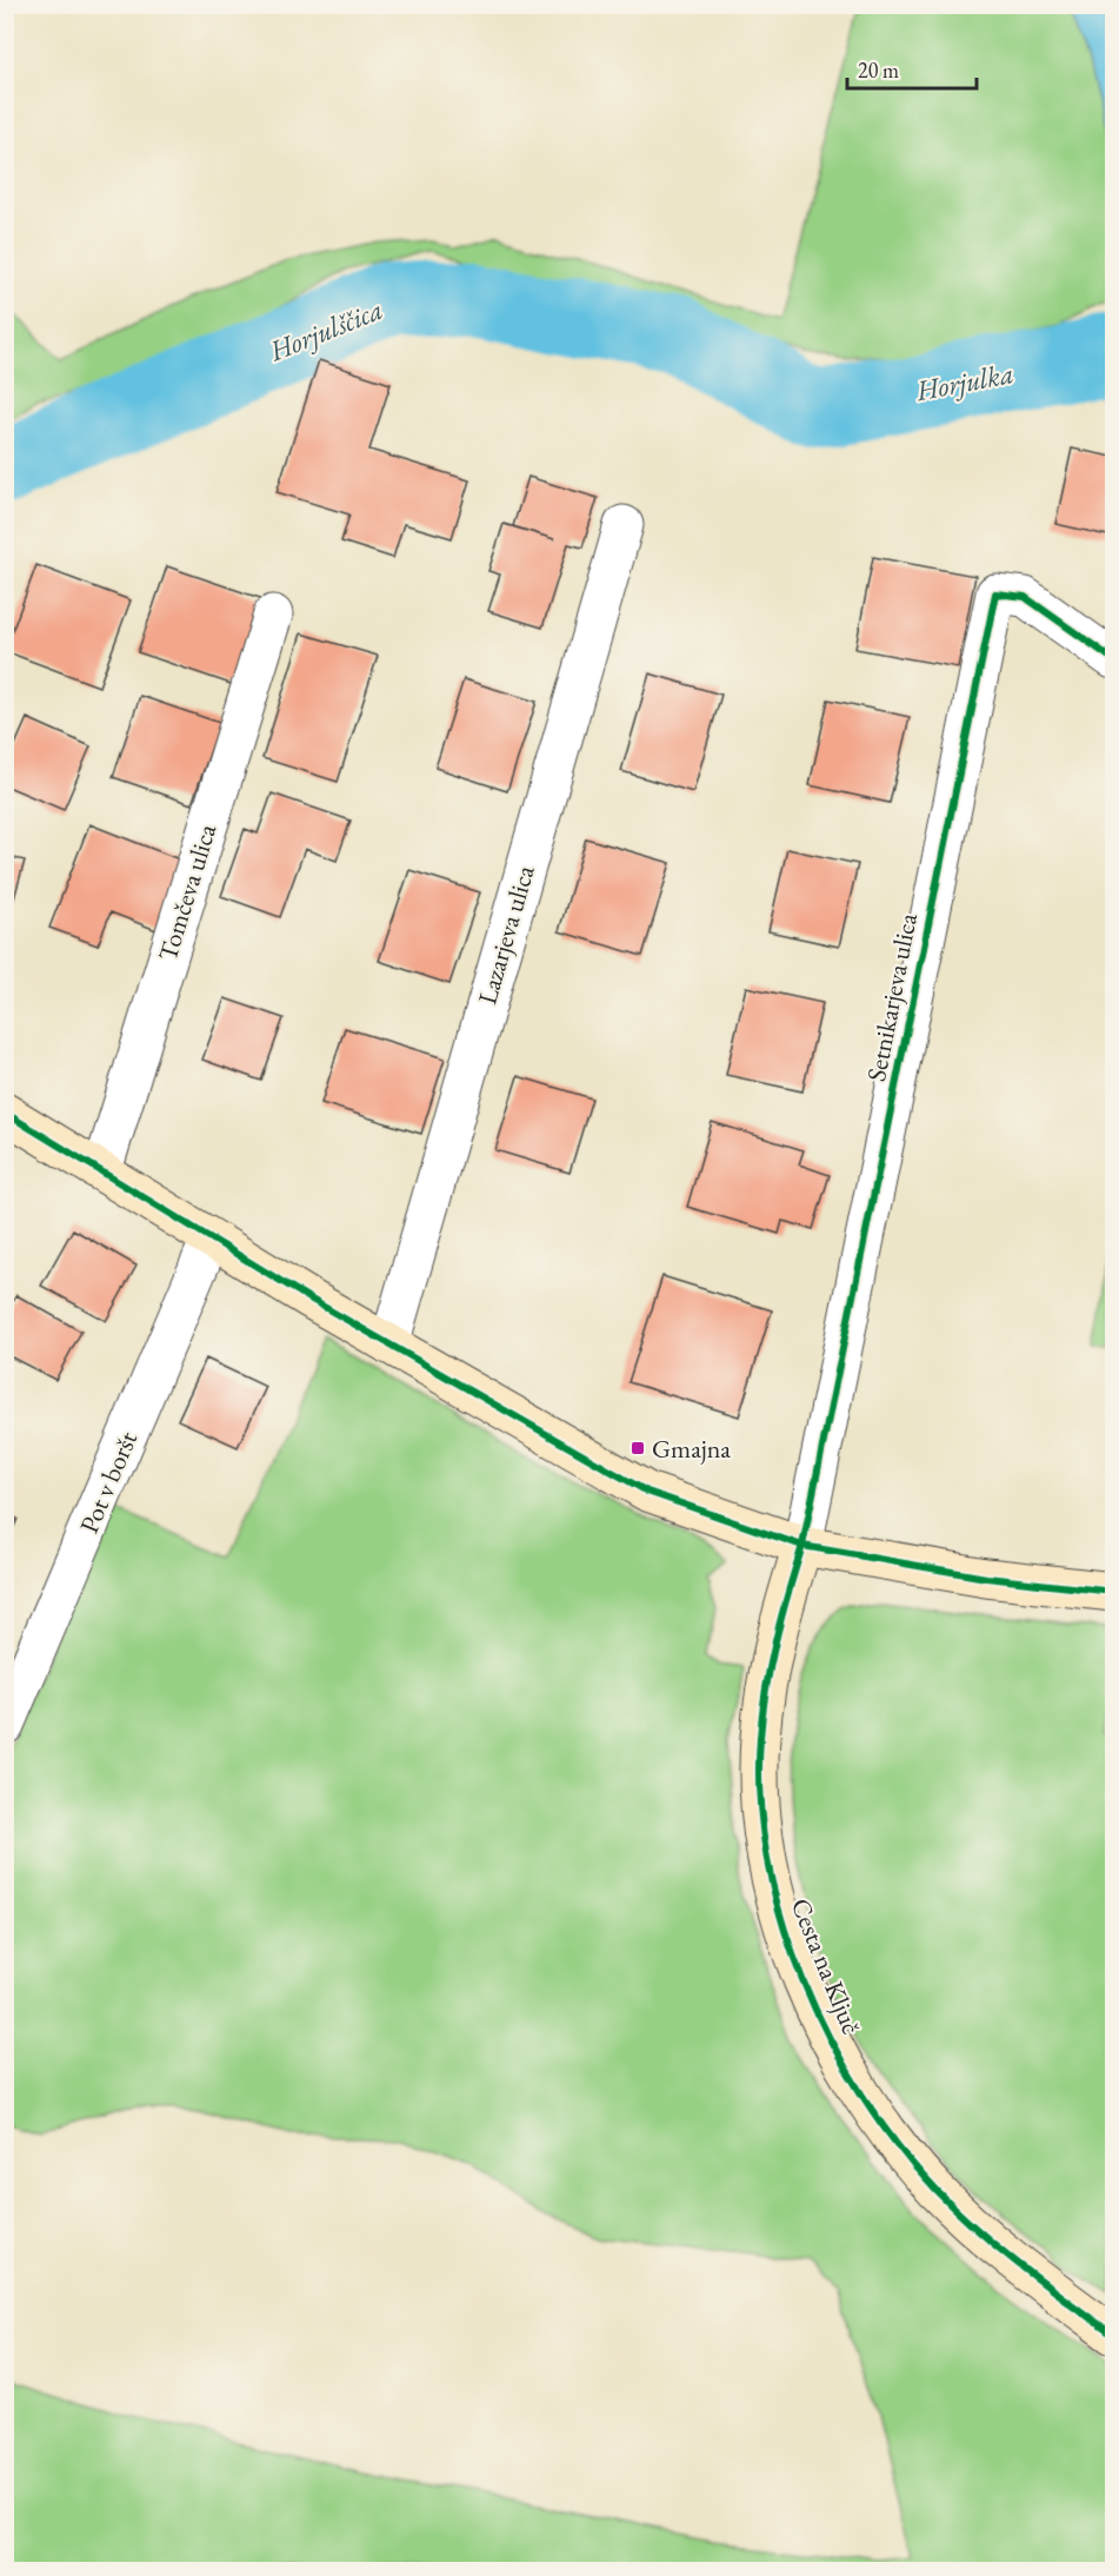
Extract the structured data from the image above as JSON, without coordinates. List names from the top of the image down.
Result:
{
  "streets": {
    "street": [
      "Tomčeva ulica",
      "Lazarjeva ulica",
      "Setnikarjeva ulica",
      "Pot v boršt",
      "Cesta na Ključ"
    ]
  },
  "crossings": [
    ["Setnikarjeva ulica", "Cesta na Ključ"]
  ],
  "water": ["Horjulščica", "Horjulka"],
  "places": {
    "transit": ["Gmajna"]
  },
  "scale_bar": "20 m"
}
